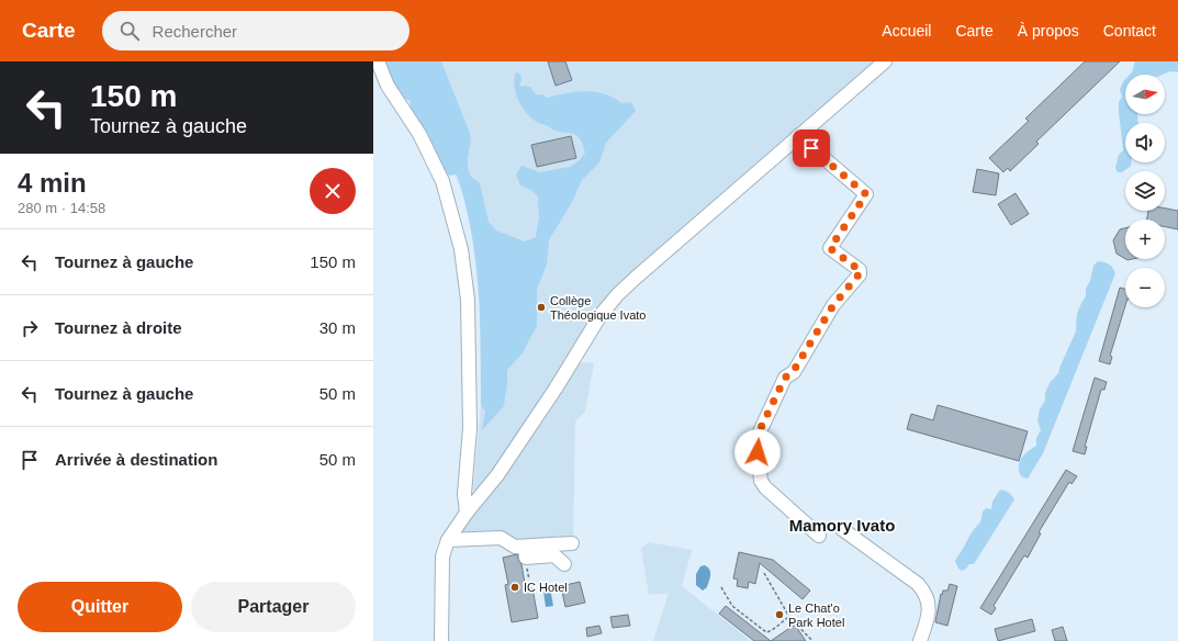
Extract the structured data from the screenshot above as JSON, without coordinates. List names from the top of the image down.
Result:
{
  "districts": ["Mamory Ivato"],
  "places": ["Collège Théologique Ivato", "IC Hotel", "Le Chat'o Park Hotel"],
  "north": "right",
  "page": {
    "header": "Carte",
    "search": "Rechercher",
    "nav": [
      "Accueil",
      "Carte",
      "À propos",
      "Contact"
    ],
    "turn": ["150 m", "Tournez à gauche"],
    "map_buttons": ["+", "−"],
    "heading": ["4 min", "280 m · 14:58"],
    "list": [
      {
        "name": "Tournez à gauche",
        "value": "150 m"
      },
      {
        "name": "Tournez à droite",
        "value": "30 m"
      },
      {
        "name": "Tournez à gauche",
        "value": "50 m"
      },
      {
        "name": "Arrivée à destination",
        "value": "50 m"
      }
    ],
    "buttons": ["Quitter", "Partager"]
  }
}
